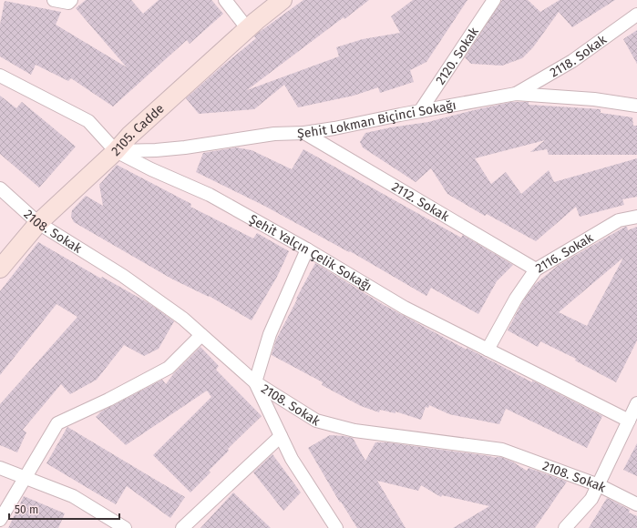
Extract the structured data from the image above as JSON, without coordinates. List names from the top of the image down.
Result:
{
  "streets": {
    "street": [
      "2120. Sokak",
      "2118. Sokak",
      "Şehit Lokman Biçinci Sokağı",
      "2105. Cadde",
      "2112. Sokak",
      "2108. Sokak",
      "Şehit Yalçın Çelik Sokağı",
      "2116. Sokak"
    ]
  },
  "crossings": [
    ["2120. Sokak", "Şehit Lokman Biçinci Sokağı"],
    ["2118. Sokak", "Şehit Lokman Biçinci Sokağı"],
    ["Şehit Lokman Biçinci Sokağı", "2105. Cadde"],
    ["Şehit Lokman Biçinci Sokağı", "2112. Sokak"],
    ["Şehit Lokman Biçinci Sokağı", "Şehit Yalçın Çelik Sokağı"],
    ["2105. Cadde", "2108. Sokak"],
    ["2105. Cadde", "Şehit Yalçın Çelik Sokağı"],
    ["2112. Sokak", "2116. Sokak"],
    ["Şehit Yalçın Çelik Sokağı", "2116. Sokak"]
  ],
  "scale_bar": "50 m"
}
